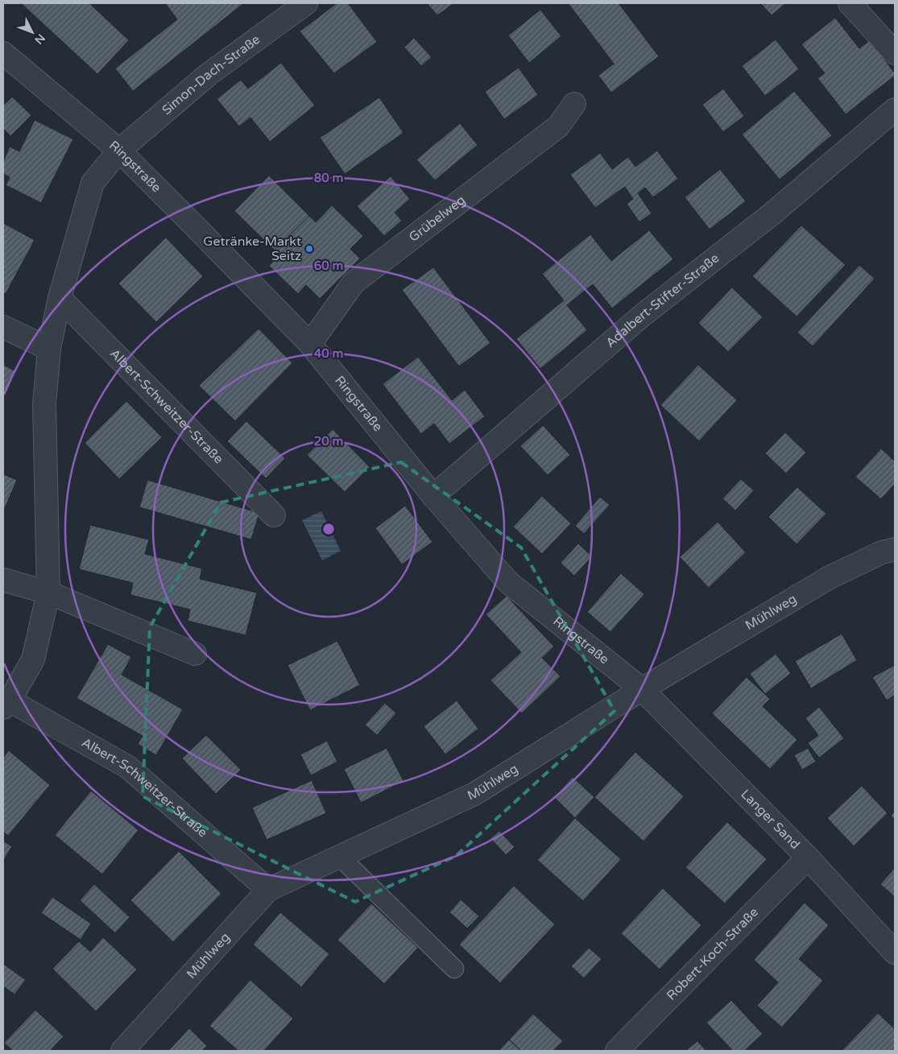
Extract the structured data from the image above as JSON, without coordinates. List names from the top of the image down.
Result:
{
  "streets": {
    "street": [
      "Simon-Dach-Straße",
      "Ringstraße",
      "Grübelweg",
      "Adalbert-Stifter-Straße",
      "Albert-Schweitzer-Straße",
      "Mühlweg",
      "Langer Sand",
      "Robert-Koch-Straße"
    ]
  },
  "crossings": [
    ["Simon-Dach-Straße", "Ringstraße"],
    ["Simon-Dach-Straße", "Albert-Schweitzer-Straße"],
    ["Ringstraße", "Grübelweg"],
    ["Ringstraße", "Adalbert-Stifter-Straße"],
    ["Ringstraße", "Albert-Schweitzer-Straße"],
    ["Ringstraße", "Mühlweg"],
    ["Ringstraße", "Langer Sand"],
    ["Albert-Schweitzer-Straße", "Mühlweg"],
    ["Mühlweg", "Langer Sand"],
    ["Langer Sand", "Robert-Koch-Straße"]
  ],
  "places": ["Getränke-Markt Seitz"],
  "north": "bottom right",
  "rings": [
    "80 m",
    "60 m",
    "40 m",
    "20 m"
  ]
}
